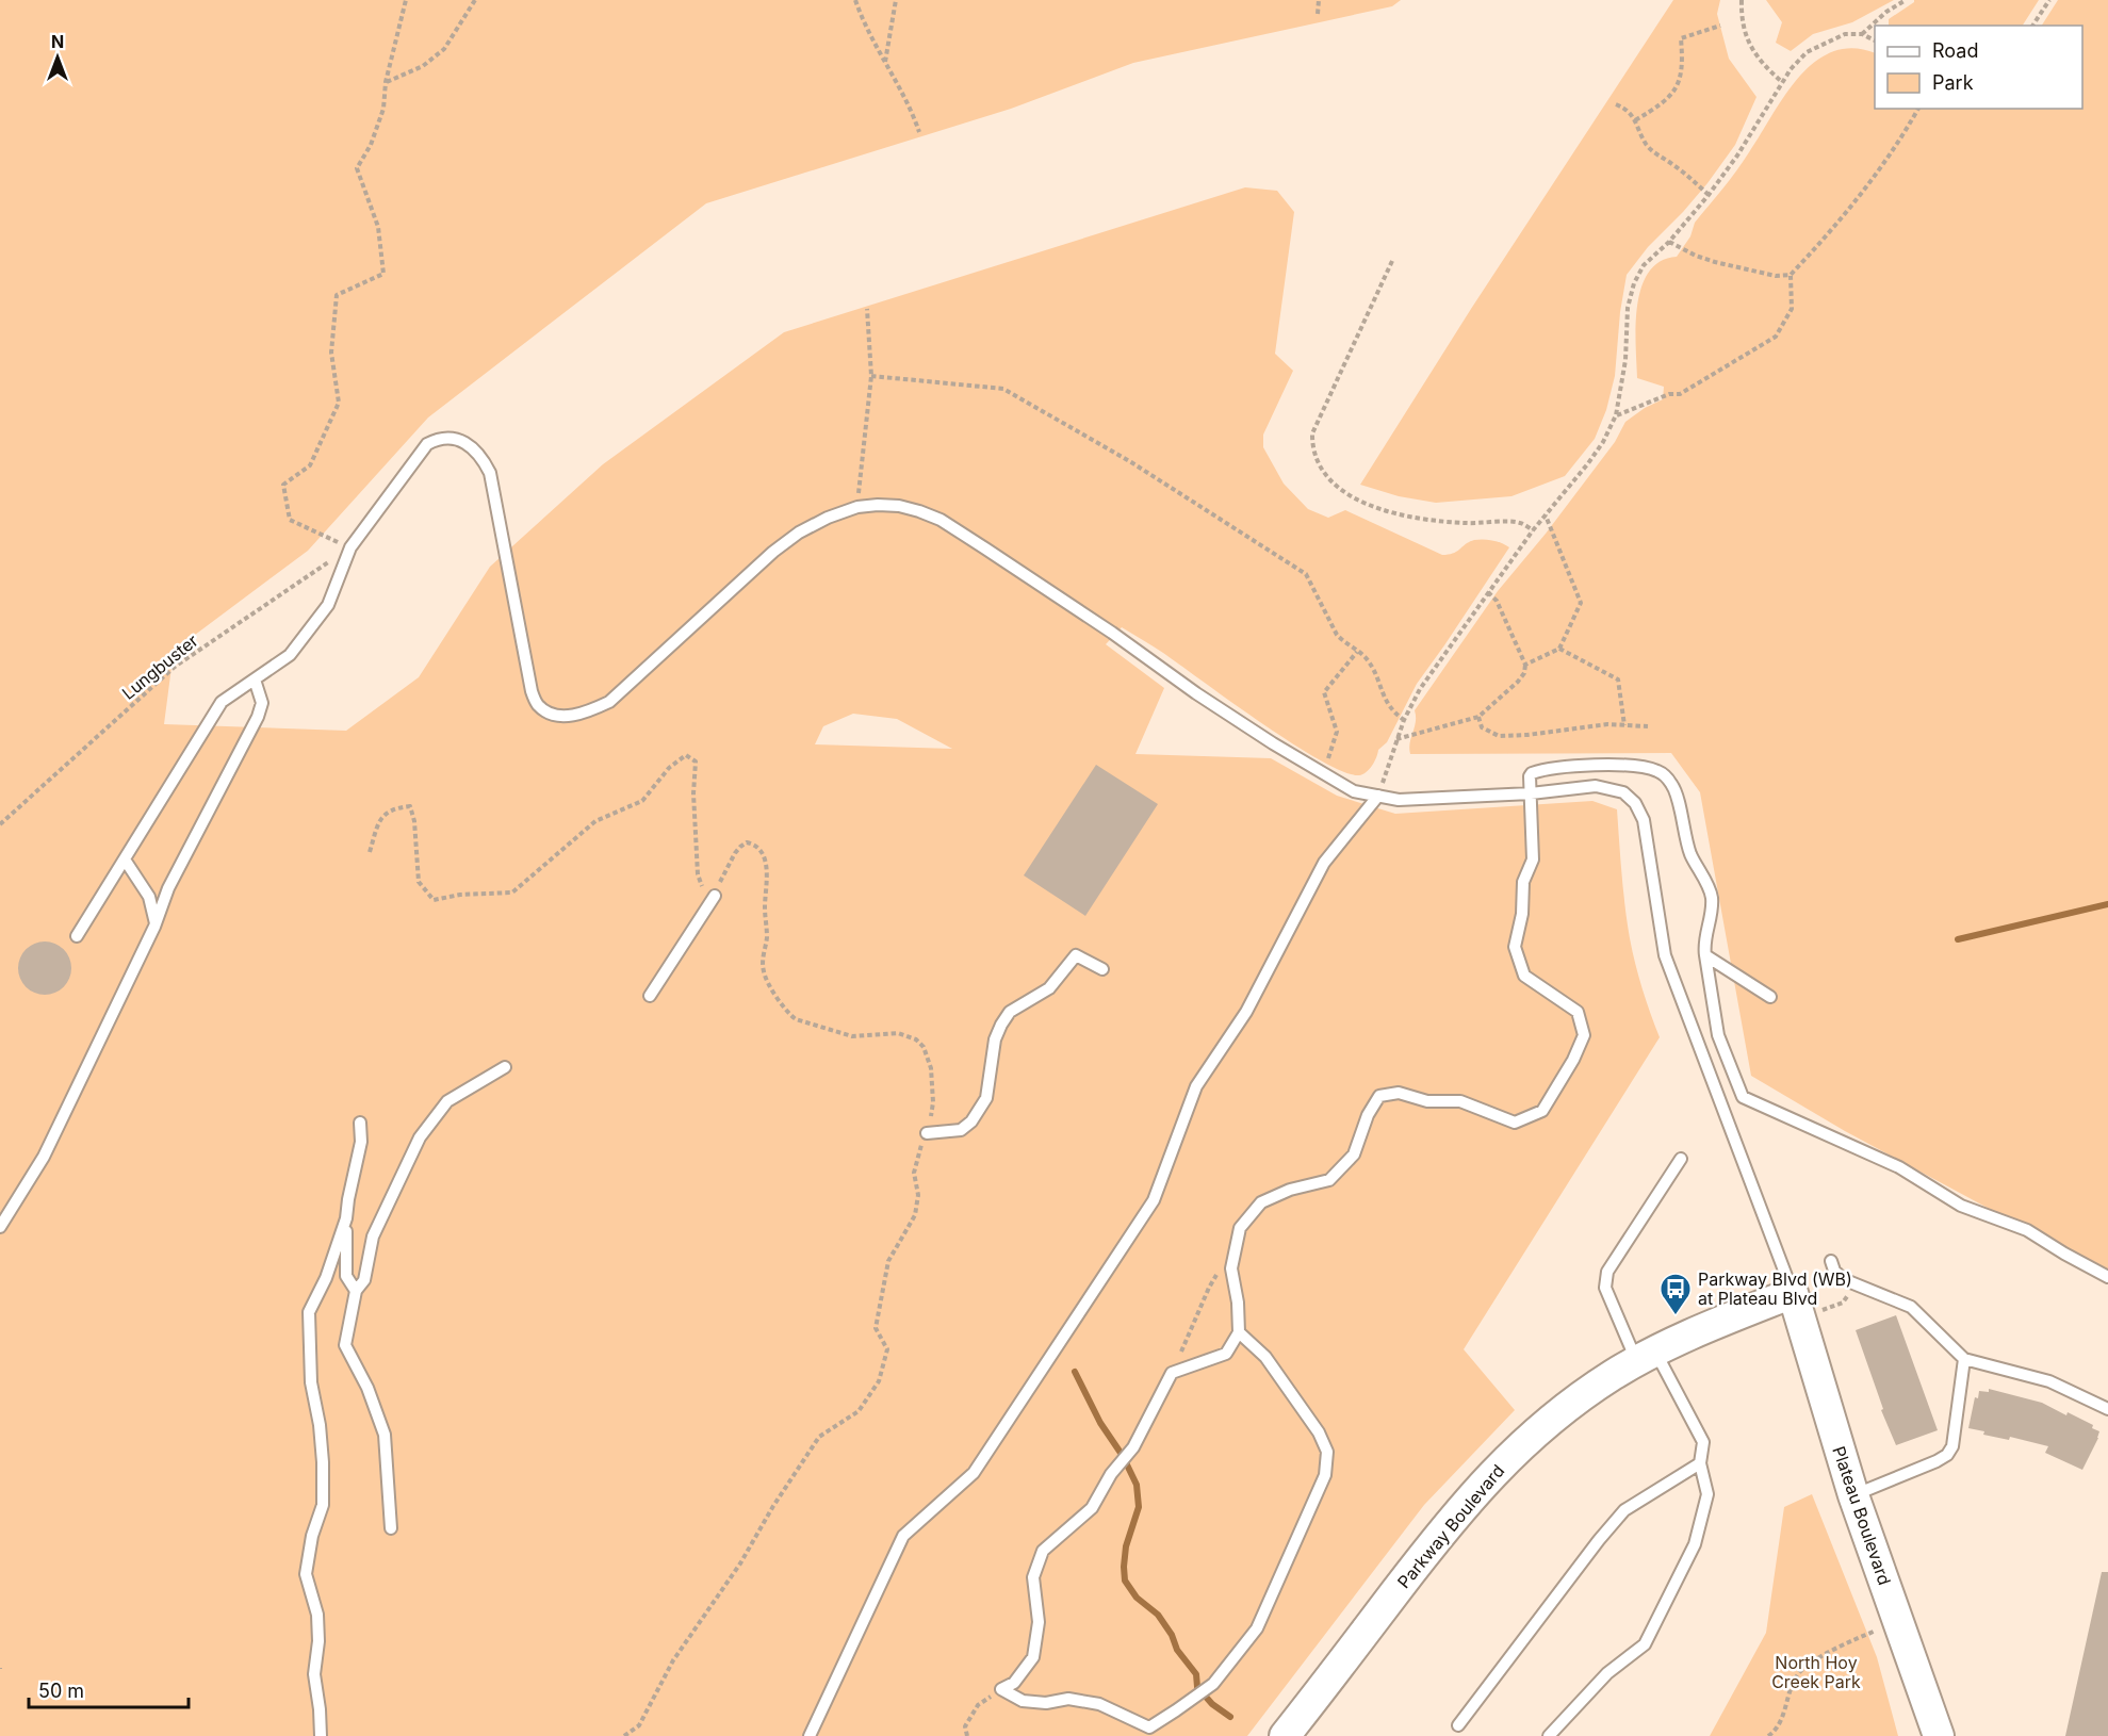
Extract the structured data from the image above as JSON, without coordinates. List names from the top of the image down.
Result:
{
  "streets": {
    "street": ["Plateau Boulevard", "Parkway Boulevard"],
    "path": ["Lungbuster"]
  },
  "crossings": [
    ["Plateau Boulevard", "Parkway Boulevard"]
  ],
  "parks": ["North Hoy Creek Park"],
  "places": {
    "bus stop": ["Parkway Blvd (WB) at Plateau Blvd"]
  },
  "legend": ["Road", "Park"],
  "scale_bar": "50 m",
  "north": "top"
}
